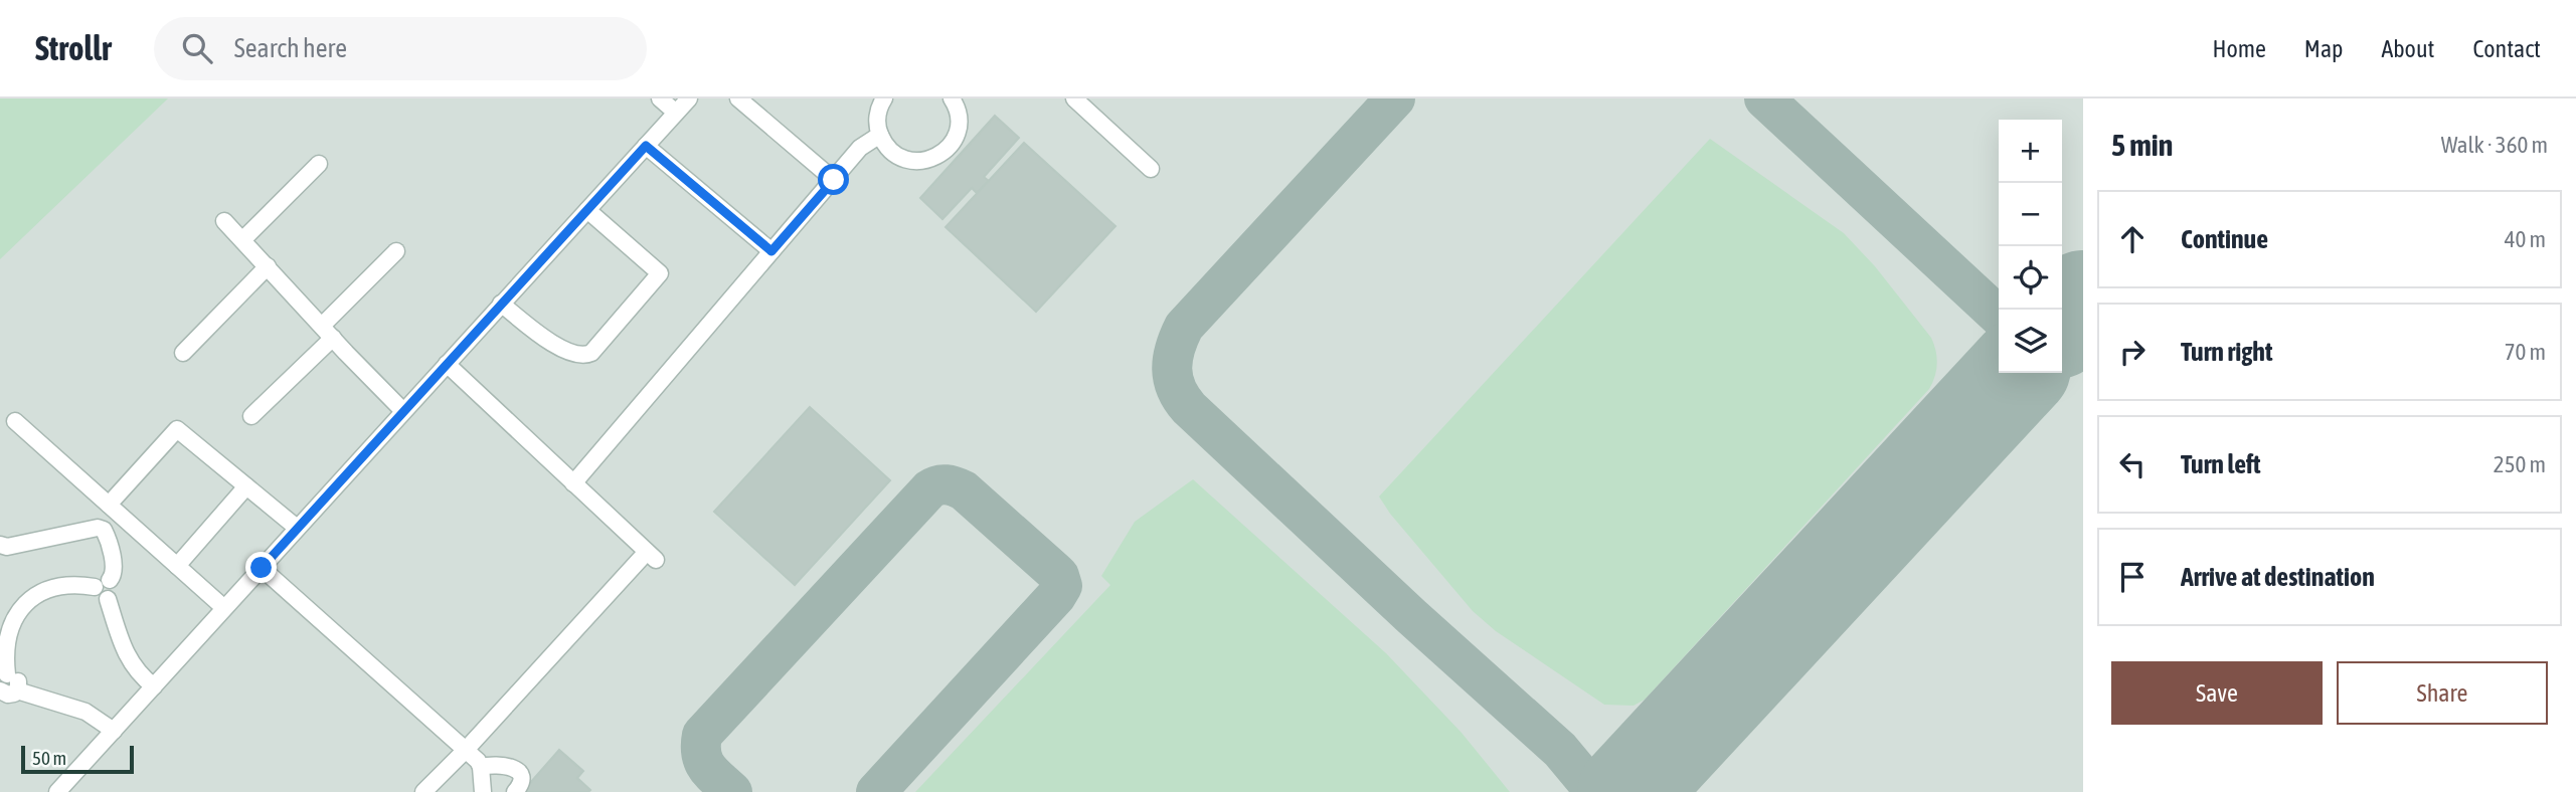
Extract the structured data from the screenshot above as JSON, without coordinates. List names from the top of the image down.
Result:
{
  "scale_bar": "50 m",
  "page": {
    "header": "Strollr",
    "search": "Search here",
    "nav": [
      "Home",
      "Map",
      "About",
      "Contact"
    ],
    "heading": ["5 min", "Walk · 360 m"],
    "map_buttons": ["+", "−"],
    "list": [
      ["Continue", "40 m"],
      ["Turn right", "70 m"],
      ["Turn left", "250 m"],
      "Arrive at destination"
    ],
    "buttons": ["Save", "Share"],
    "scale": "50 m"
  }
}
